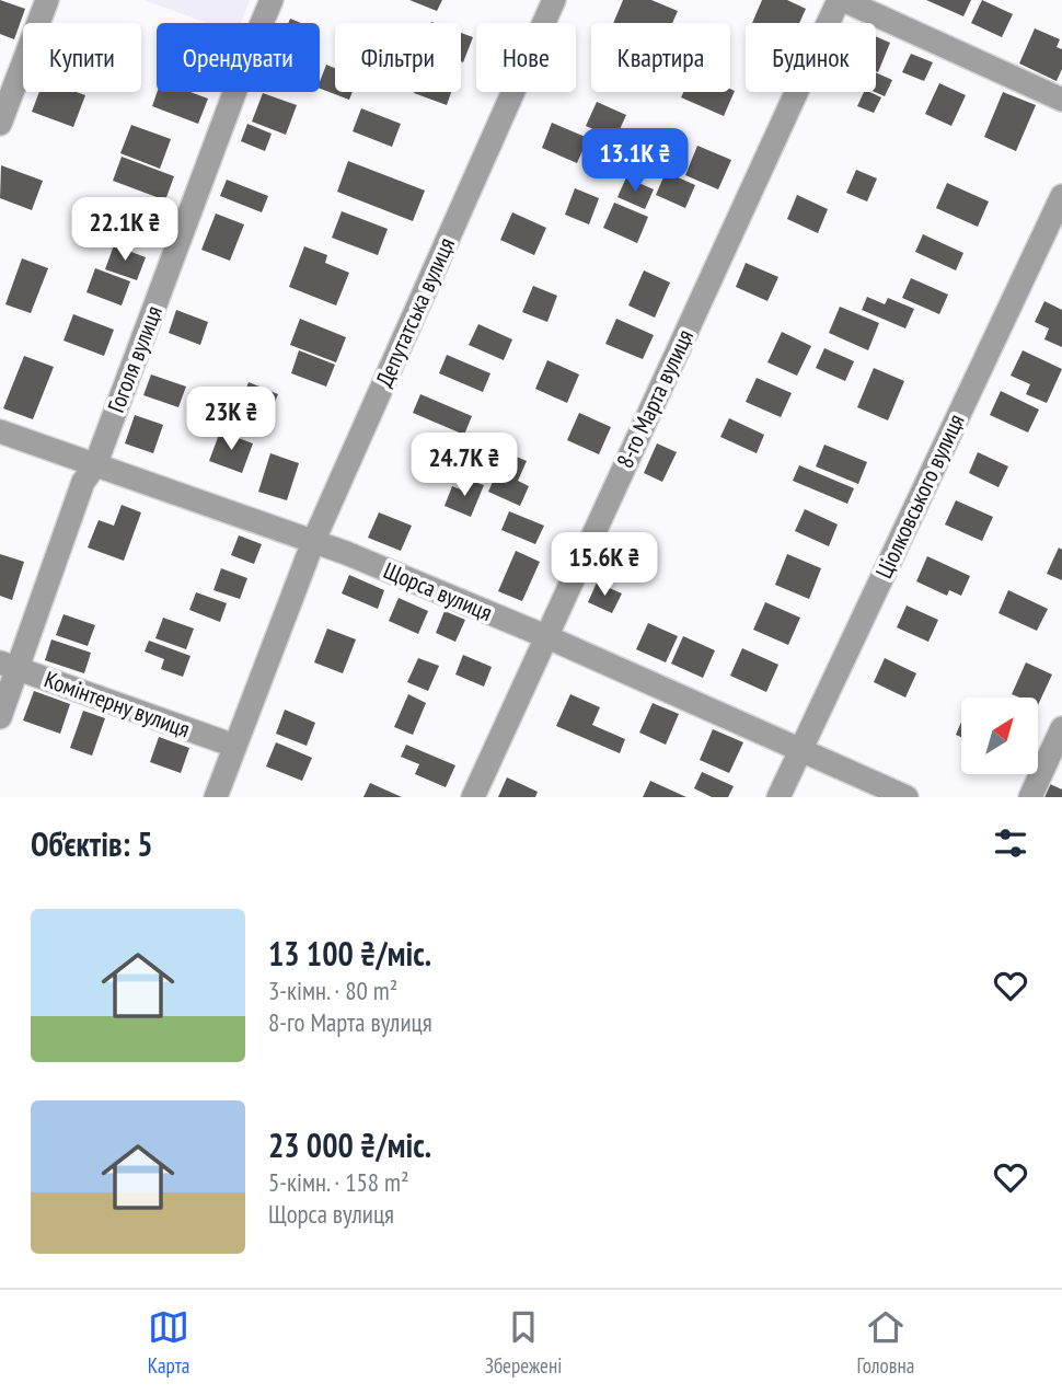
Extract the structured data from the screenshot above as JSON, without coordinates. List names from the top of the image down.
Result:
{
  "streets": {
    "street": [
      "Депутатська вулиця",
      "Гоголя вулиця",
      "8-го Марта вулиця",
      "Ціолковського вулиця",
      "Щорса вулиця",
      "Комінтерну вулиця"
    ]
  },
  "crossings": [
    ["Депутатська вулиця", "Щорса вулиця"],
    ["Депутатська вулиця", "Комінтерну вулиця"],
    ["Гоголя вулиця", "Щорса вулиця"],
    ["Гоголя вулиця", "Комінтерну вулиця"],
    ["8-го Марта вулиця", "Щорса вулиця"],
    ["Ціолковського вулиця", "Щорса вулиця"]
  ],
  "north": "top right",
  "page": {
    "chip": [
      "Купити",
      "Орендувати",
      "Фільтри",
      "Нове",
      "Квартира",
      "Будинок"
    ],
    "price": [
      "13.1K ₴",
      "22.1K ₴",
      "23K ₴",
      "24.7K ₴",
      "15.6K ₴"
    ],
    "heading": "Об’єктів: 5",
    "list": [
      {
        "name": "13 100 ₴/міс.",
        "note": "3-кімн. · 80 m² · 8-го Марта вулиця"
      },
      {
        "name": "23 000 ₴/міс.",
        "note": "5-кімн. · 158 m² · Щорса вулиця"
      }
    ],
    "tabs": ["Карта", "Збережені", "Головна"]
  }
}
